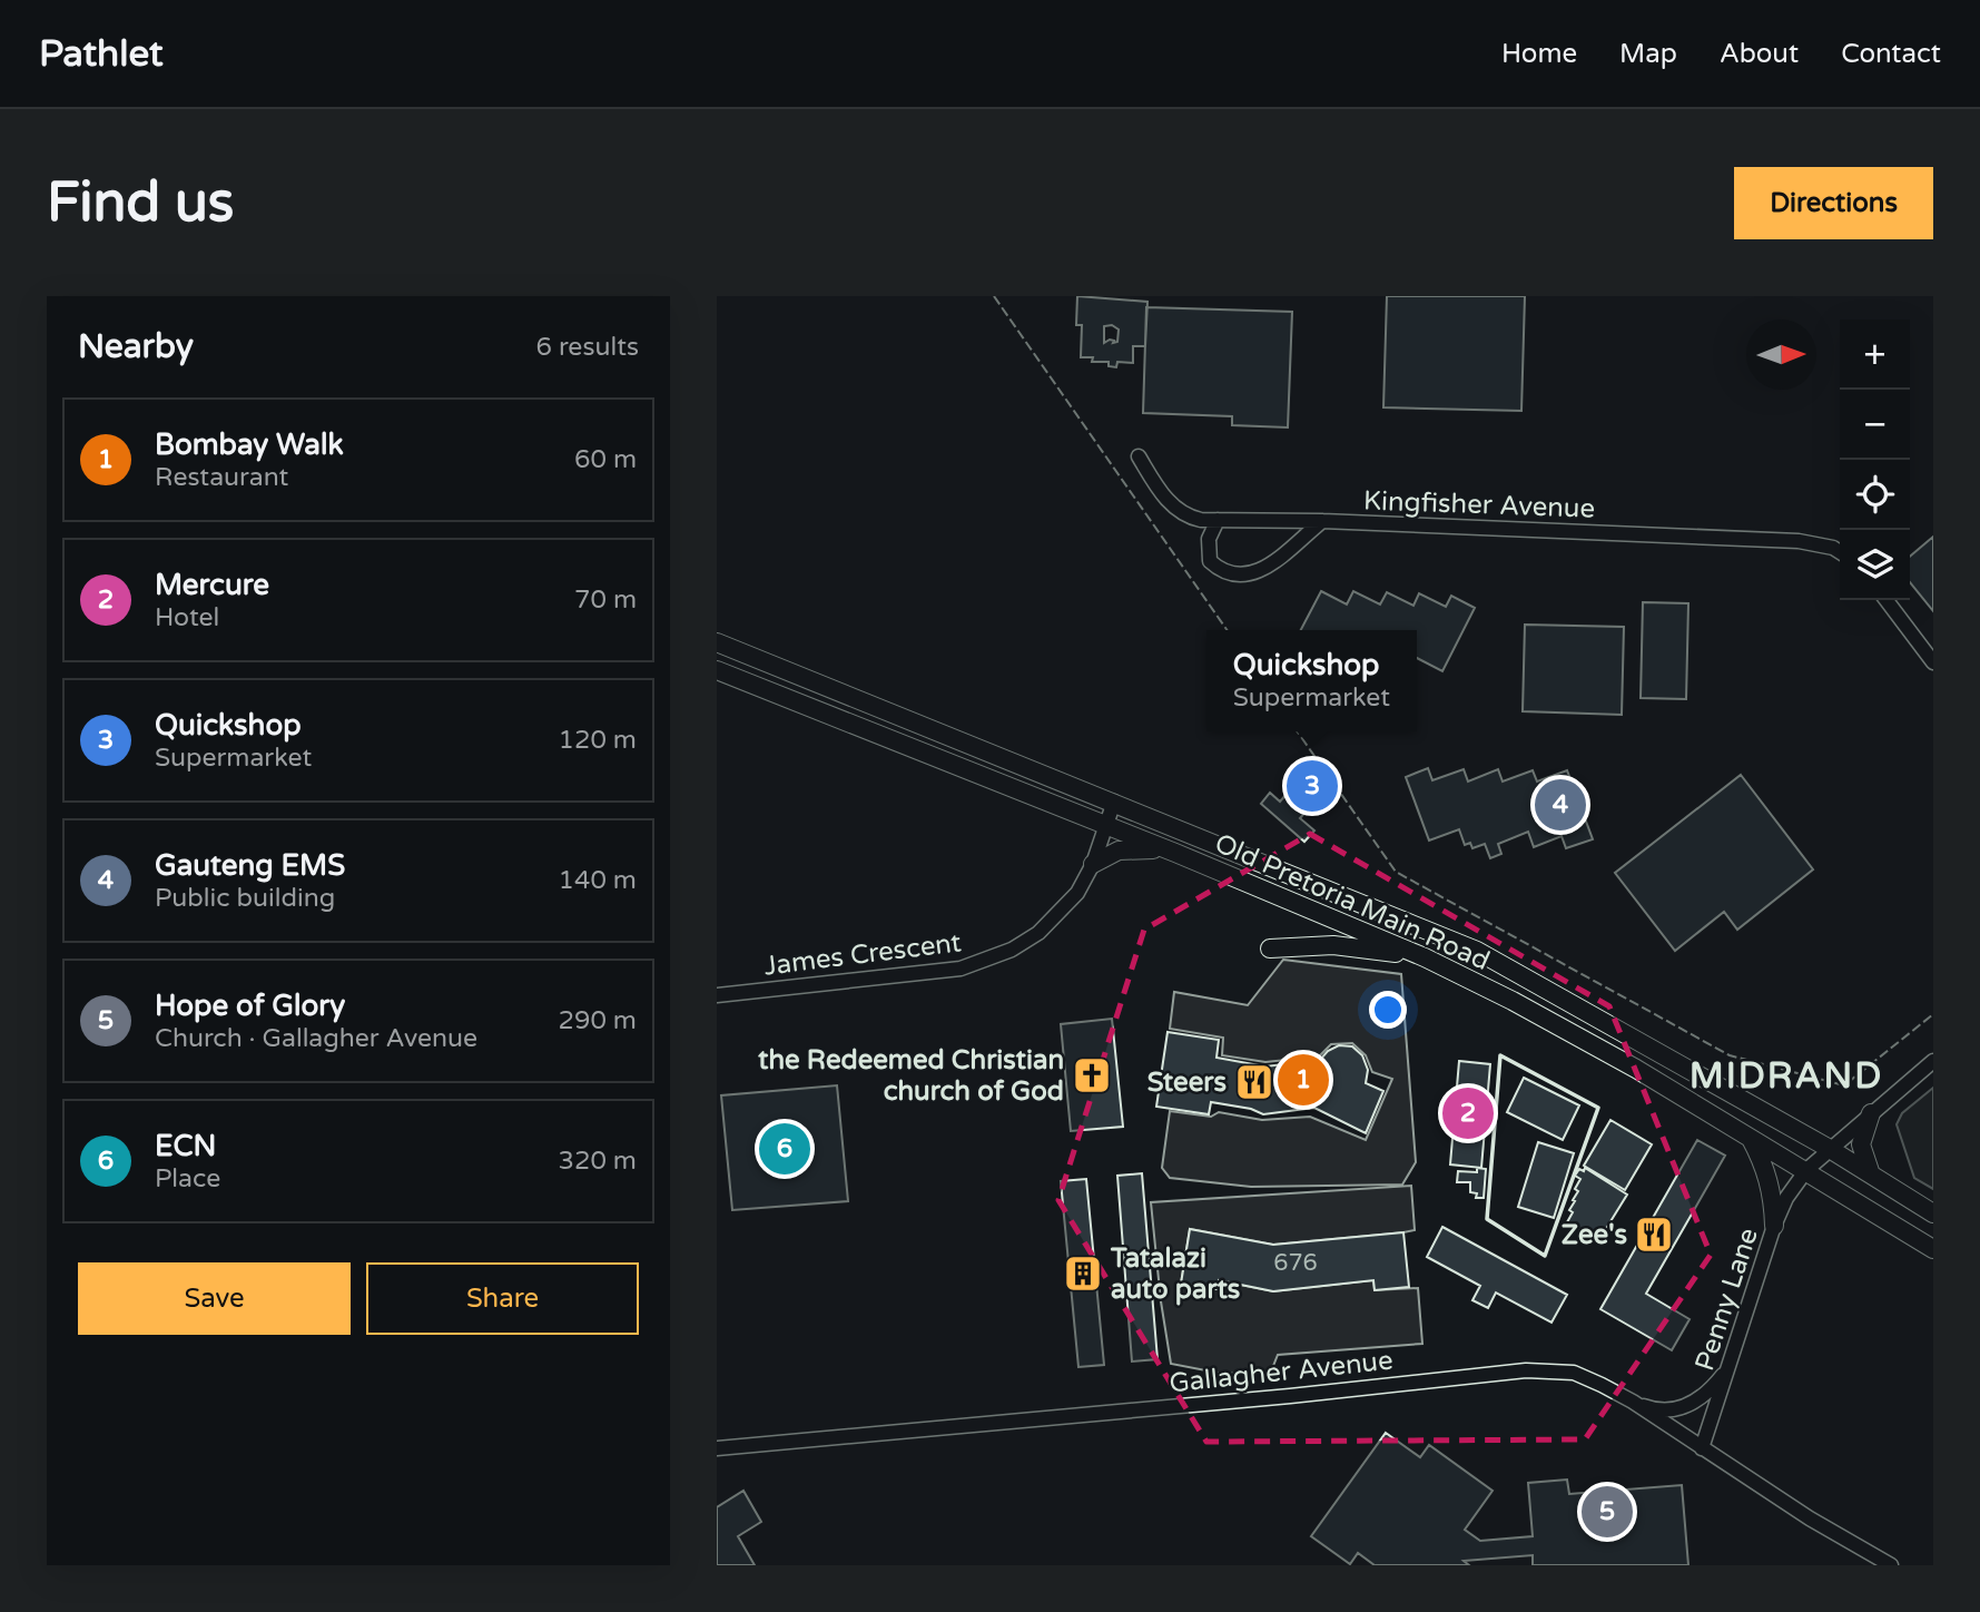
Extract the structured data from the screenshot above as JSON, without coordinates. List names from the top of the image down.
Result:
{
  "streets": {
    "main road": ["Old Pretoria Main Road"],
    "street": [
      "Kingfisher Avenue",
      "James Crescent",
      "Penny Lane",
      "Gallagher Avenue"
    ]
  },
  "crossings": [
    ["Old Pretoria Main Road", "James Crescent"],
    ["Old Pretoria Main Road", "Penny Lane"],
    ["Penny Lane", "Gallagher Avenue"]
  ],
  "districts": ["MIDRAND"],
  "places": {
    "church": ["the Redeemed Christian church of God"],
    "restaurant": ["Steers", "Zee's"],
    "building": ["Tatalazi auto parts"]
  },
  "house_numbers": ["676"],
  "north": "right",
  "page": {
    "header": "Pathlet",
    "nav": [
      "Home",
      "Map",
      "About",
      "Contact"
    ],
    "buttons": [
      "Directions",
      ["Save", "Share"]
    ],
    "title": "Find us",
    "heading": ["Nearby", "6 results"],
    "map_buttons": ["+", "−"],
    "list": [
      {
        "mark": "1",
        "name": "Bombay Walk",
        "note": "Restaurant",
        "value": "60 m"
      },
      {
        "mark": "2",
        "name": "Mercure",
        "note": "Hotel",
        "value": "70 m"
      },
      {
        "mark": "3",
        "name": "Quickshop",
        "note": "Supermarket",
        "value": "120 m"
      },
      {
        "mark": "4",
        "name": "Gauteng EMS",
        "note": "Public building",
        "value": "140 m"
      },
      {
        "mark": "5",
        "name": "Hope of Glory",
        "note": "Church · Gallagher Avenue",
        "value": "290 m"
      },
      {
        "mark": "6",
        "name": "ECN",
        "note": "Place",
        "value": "320 m"
      }
    ],
    "popup": ["Quickshop", "Supermarket"],
    "pins": [
      "3",
      "4",
      "1",
      "2",
      "6",
      "5"
    ]
  }
}
